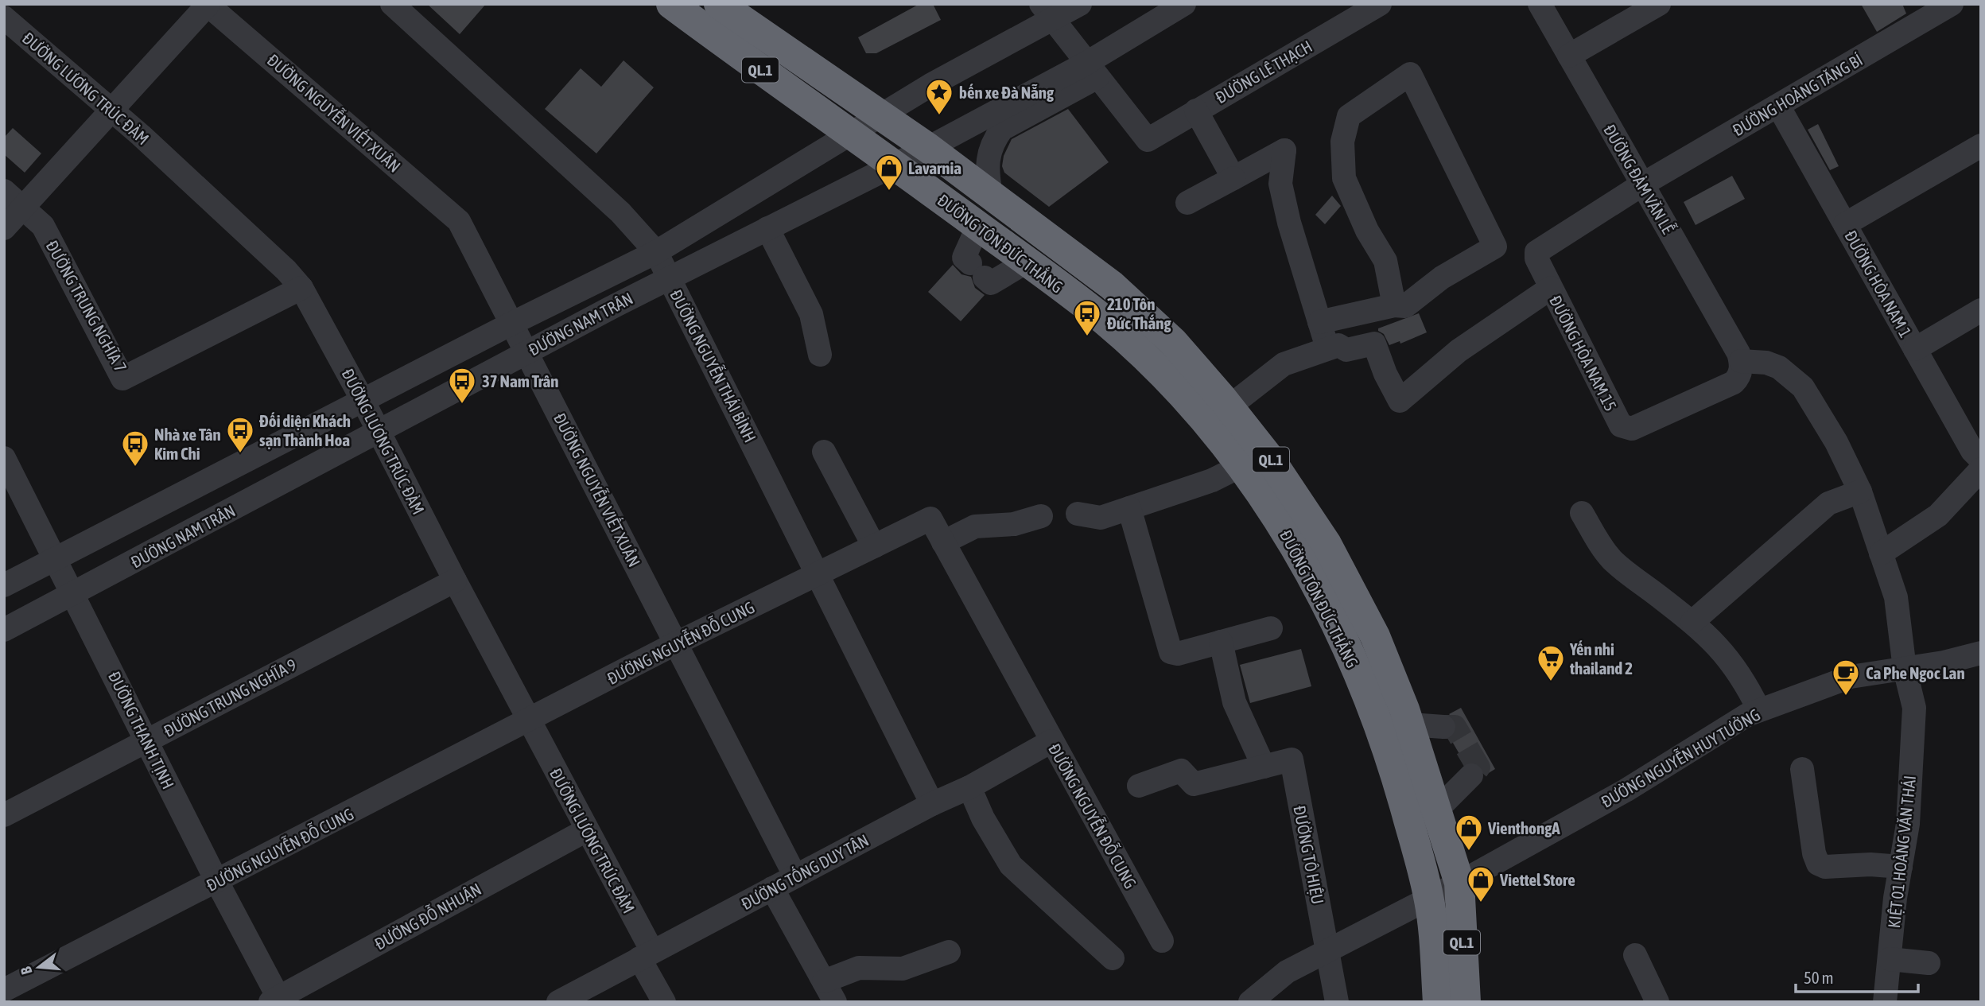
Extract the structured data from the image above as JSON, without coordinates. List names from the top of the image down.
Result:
{
  "streets": {
    "highway": ["QL.1", "ĐƯỜNG TÔN ĐỨC THẮNG"],
    "street": [
      "ĐƯỜNG LÊ THẠCH",
      "ĐƯỜNG LƯƠNG TRÚC ĐÀM",
      "ĐƯỜNG HOÀNG TĂNG BÍ",
      "ĐƯỜNG NGUYỄN VIẾT XUÂN",
      "ĐƯỜNG ĐÀM VĂN LỄ",
      "ĐƯỜNG HÒA NAM 1",
      "ĐƯỜNG TRUNG NGHĨA 7",
      "ĐƯỜNG NAM TRÂN",
      "ĐƯỜNG HÒA NAM 15",
      "ĐƯỜNG NGUYỄN THÁI BÌNH",
      "ĐƯỜNG NGUYỄN ĐỖ CUNG",
      "ĐƯỜNG TRUNG NGHĨA 9",
      "ĐƯỜNG THANH TỊNH",
      "ĐƯỜNG NGUYỄN HUY TƯỞNG",
      "KIỆT 01 HOÀNG VĂN THÁI",
      "ĐƯỜNG TÔ HIỆU",
      "ĐƯỜNG TỐNG DUY TÂN",
      "ĐƯỜNG ĐỖ NHUẬN"
    ]
  },
  "crossings": [
    ["ĐƯỜNG LƯƠNG TRÚC ĐÀM", "ĐƯỜNG TRUNG NGHĨA 7"],
    ["ĐƯỜNG LƯƠNG TRÚC ĐÀM", "ĐƯỜNG NAM TRÂN"],
    ["ĐƯỜNG LƯƠNG TRÚC ĐÀM", "ĐƯỜNG NGUYỄN ĐỖ CUNG"],
    ["ĐƯỜNG LƯƠNG TRÚC ĐÀM", "ĐƯỜNG TRUNG NGHĨA 9"],
    ["ĐƯỜNG LƯƠNG TRÚC ĐÀM", "ĐƯỜNG TỐNG DUY TÂN"],
    ["ĐƯỜNG LƯƠNG TRÚC ĐÀM", "ĐƯỜNG ĐỖ NHUẬN"],
    ["ĐƯỜNG HOÀNG TĂNG BÍ", "ĐƯỜNG ĐÀM VĂN LỄ"],
    ["ĐƯỜNG HOÀNG TĂNG BÍ", "ĐƯỜNG HÒA NAM 1"],
    ["ĐƯỜNG HOÀNG TĂNG BÍ", "ĐƯỜNG HÒA NAM 15"],
    ["ĐƯỜNG NGUYỄN VIẾT XUÂN", "ĐƯỜNG NAM TRÂN"],
    ["ĐƯỜNG NGUYỄN VIẾT XUÂN", "ĐƯỜNG NGUYỄN ĐỖ CUNG"],
    ["ĐƯỜNG NGUYỄN VIẾT XUÂN", "ĐƯỜNG TỐNG DUY TÂN"],
    ["ĐƯỜNG ĐÀM VĂN LỄ", "ĐƯỜNG HÒA NAM 15"],
    ["ĐƯỜNG TÔN ĐỨC THẮNG", "ĐƯỜNG NAM TRÂN"],
    ["ĐƯỜNG TÔN ĐỨC THẮNG", "ĐƯỜNG NGUYỄN HUY TƯỞNG"],
    ["ĐƯỜNG NAM TRÂN", "ĐƯỜNG NGUYỄN THÁI BÌNH"],
    ["ĐƯỜNG NAM TRÂN", "ĐƯỜNG THANH TỊNH"],
    ["ĐƯỜNG NGUYỄN THÁI BÌNH", "ĐƯỜNG NGUYỄN ĐỖ CUNG"],
    ["ĐƯỜNG NGUYỄN THÁI BÌNH", "ĐƯỜNG TỐNG DUY TÂN"],
    ["ĐƯỜNG NGUYỄN ĐỖ CUNG", "ĐƯỜNG THANH TỊNH"],
    ["ĐƯỜNG NGUYỄN ĐỖ CUNG", "ĐƯỜNG TỐNG DUY TÂN"],
    ["ĐƯỜNG TRUNG NGHĨA 9", "ĐƯỜNG THANH TỊNH"],
    ["ĐƯỜNG THANH TỊNH", "ĐƯỜNG ĐỖ NHUẬN"],
    ["ĐƯỜNG NGUYỄN HUY TƯỞNG", "KIỆT 01 HOÀNG VĂN THÁI"]
  ],
  "places": {
    "place": ["bến xe Đà Nẵng"],
    "shop": ["Lavarnia", "VienthongA", "Viettel Store"],
    "bus stop": [
      "210 Tôn Đức Thắng",
      "37 Nam Trân",
      "Đối diện Khách sạn Thành Hoa",
      "Nhà xe Tân Kim Chi"
    ],
    "supermarket": ["Yến nhi thailand 2"],
    "cafe": ["Ca Phe Ngoc Lan"]
  },
  "scale_bar": "50 m",
  "north": "left"
}
